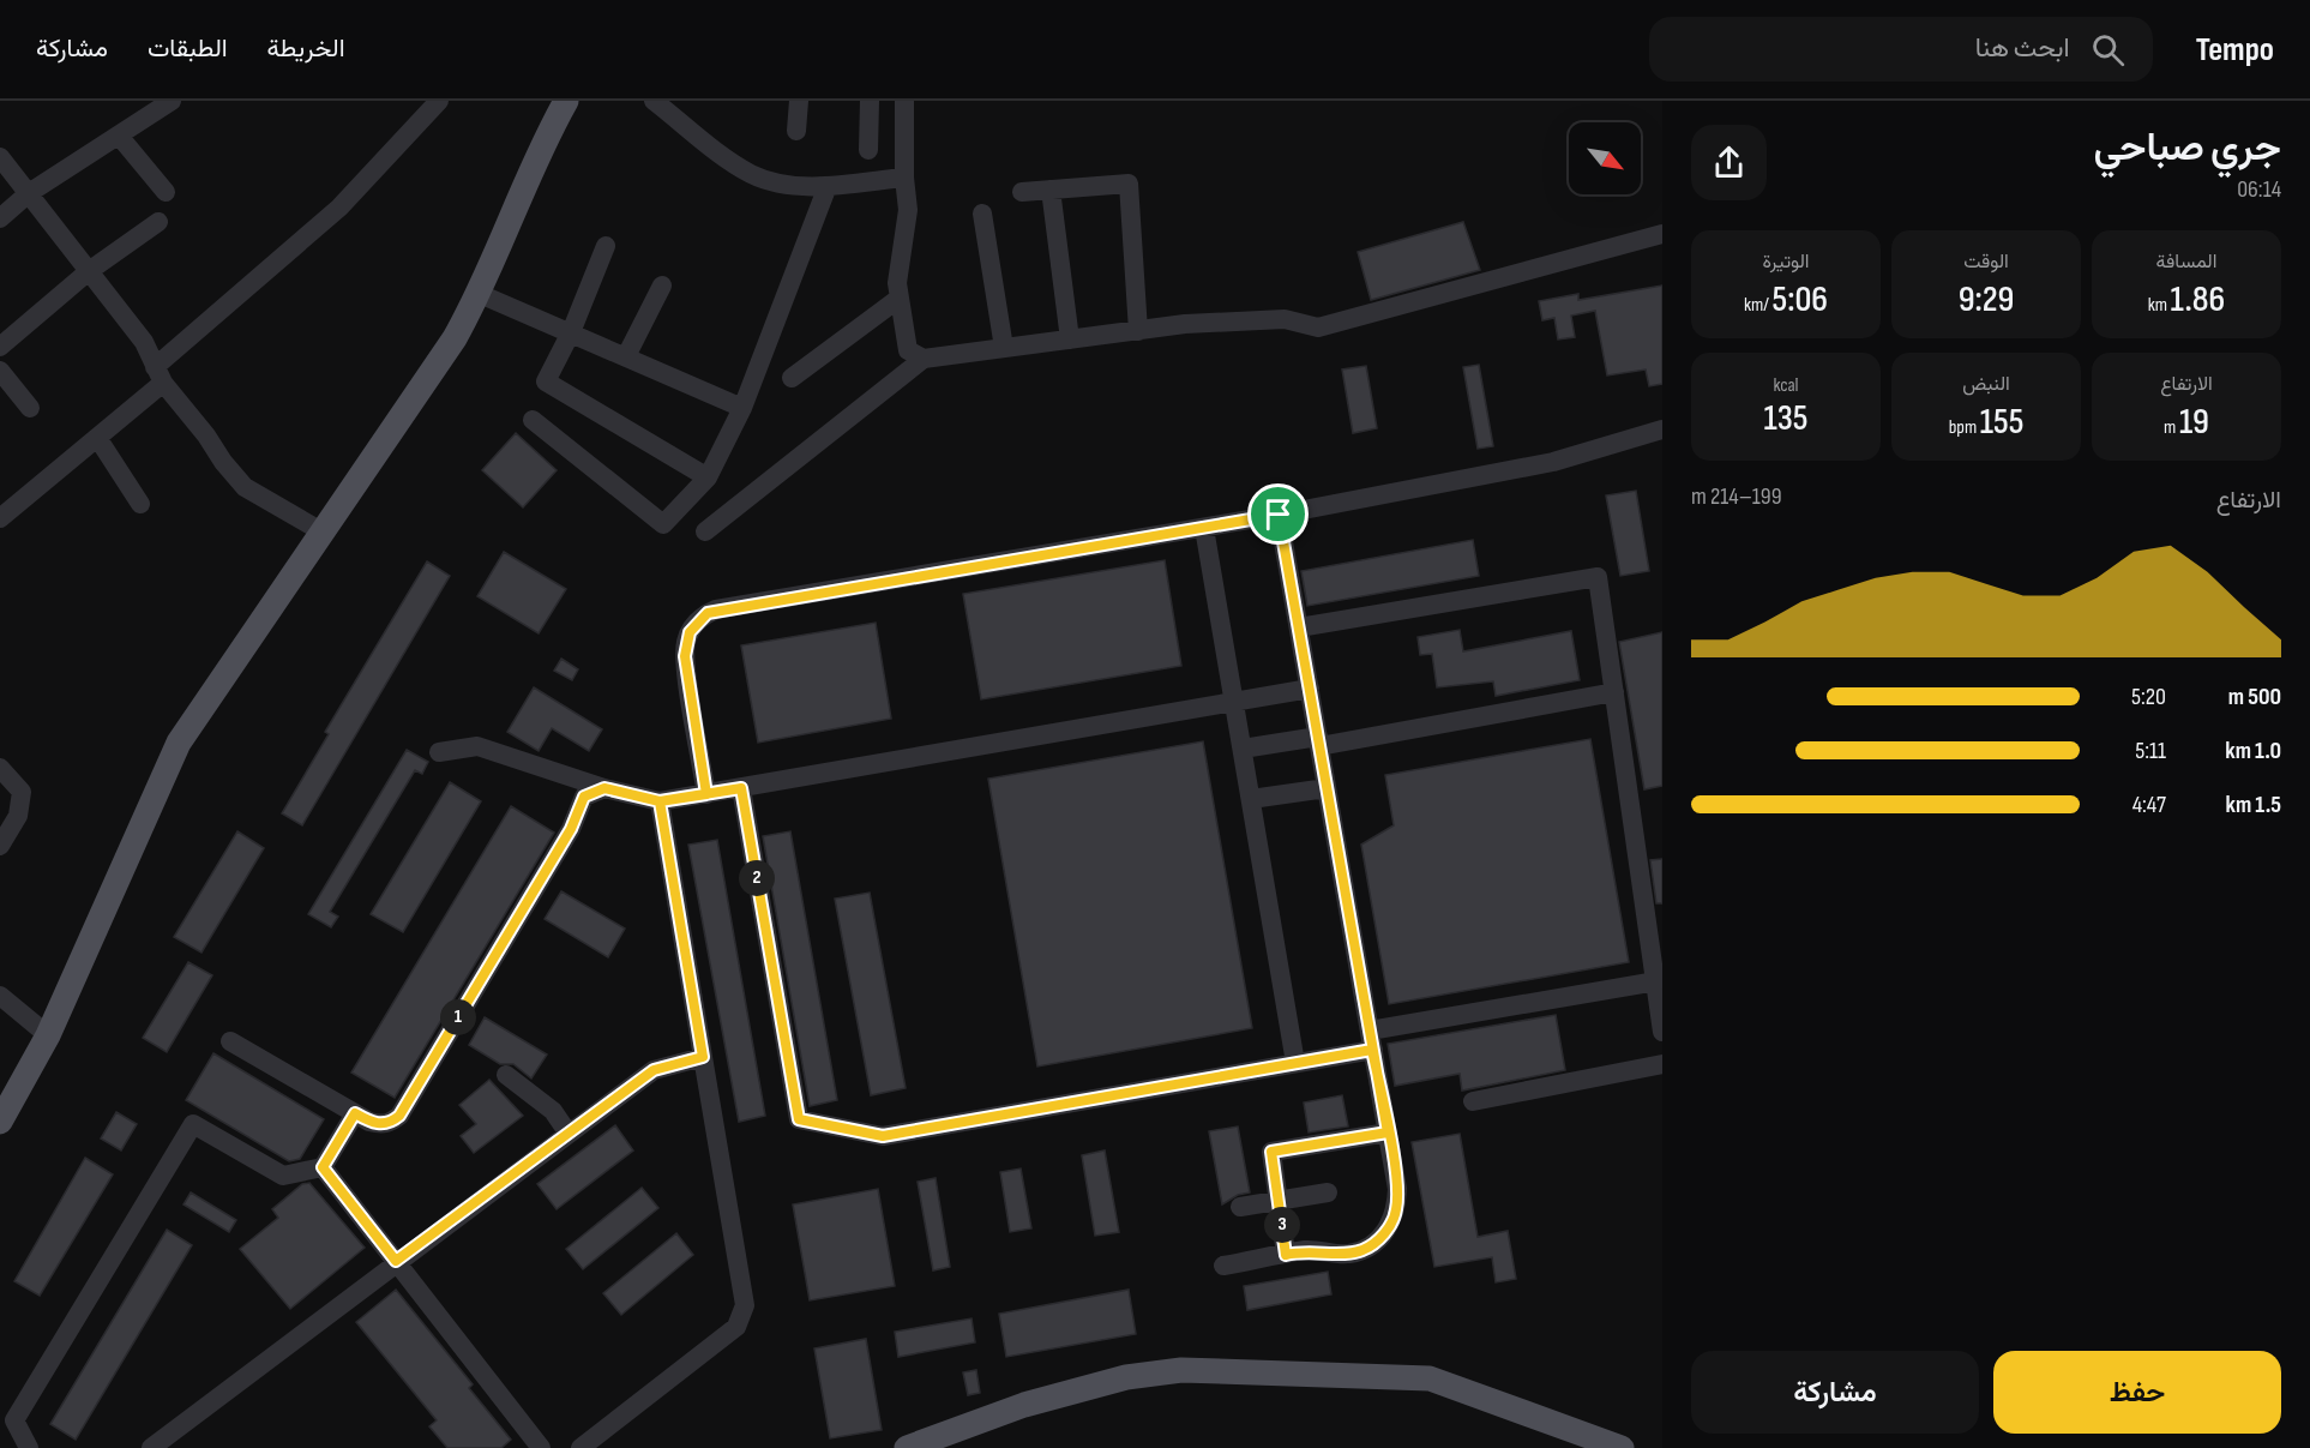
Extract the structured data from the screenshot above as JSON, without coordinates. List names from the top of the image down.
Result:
{
  "north": "bottom right",
  "page": {
    "header": "Tempo",
    "search": "ابحث هنا",
    "nav": ["الخريطة", "الطبقات", "مشاركة"],
    "heading": ["جري صباحي", "06:14"],
    "stats": [
      ["المسافة", "1.86 km"],
      ["الوقت", "9:29"],
      ["الوتيرة", "5:06 /km"],
      ["الارتفاع", "19 m"],
      ["النبض", "155 bpm"],
      ["kcal", "135"]
    ],
    "chart": ["الارتفاع", "199–214 m"],
    "list": [
      {
        "name": "500 m",
        "note": "5:20"
      },
      {
        "name": "1.0 km",
        "note": "5:11"
      },
      {
        "name": "1.5 km",
        "note": "4:47"
      }
    ],
    "pins": ["2", "1", "3"],
    "buttons": ["حفظ", "مشاركة"]
  }
}
